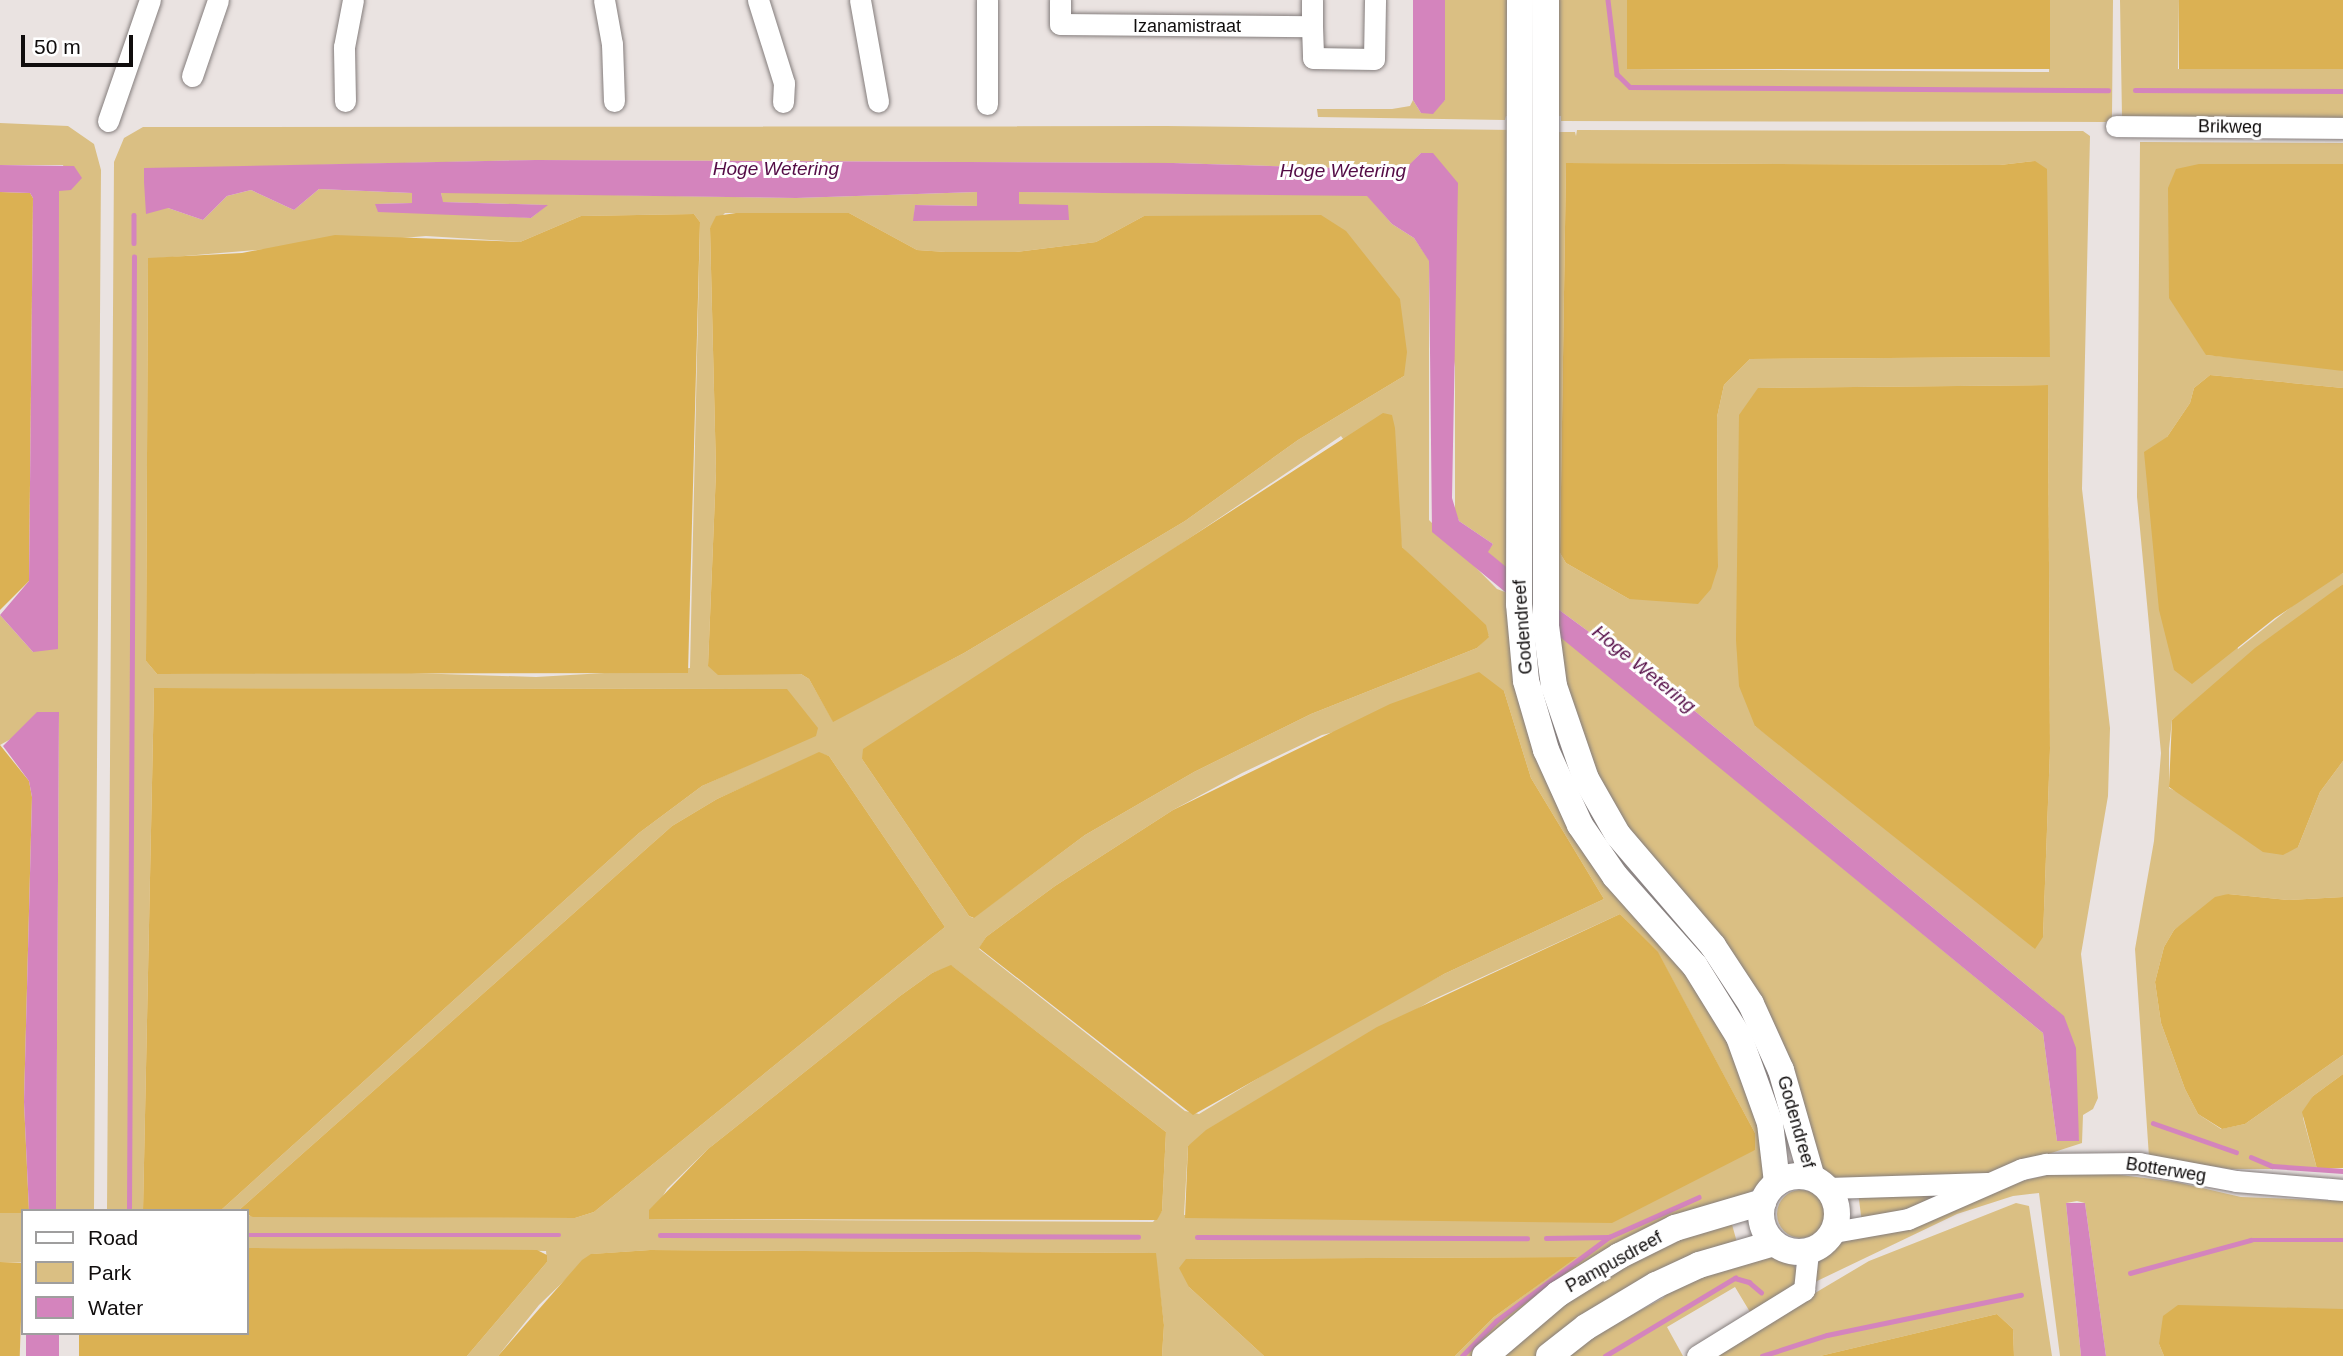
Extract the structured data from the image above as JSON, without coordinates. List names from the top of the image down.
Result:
{
  "streets": {
    "main road": ["Godendreef", "Pampusdreef"],
    "street": ["Izanamistraat", "Brikweg", "Botterweg"]
  },
  "crossings": [
    ["Godendreef", "Botterweg"],
    ["Godendreef", "Pampusdreef"],
    ["Botterweg", "Pampusdreef"]
  ],
  "water": ["Hoge Wetering"],
  "legend": ["Road", "Park", "Water"],
  "scale_bar": "50 m"
}
